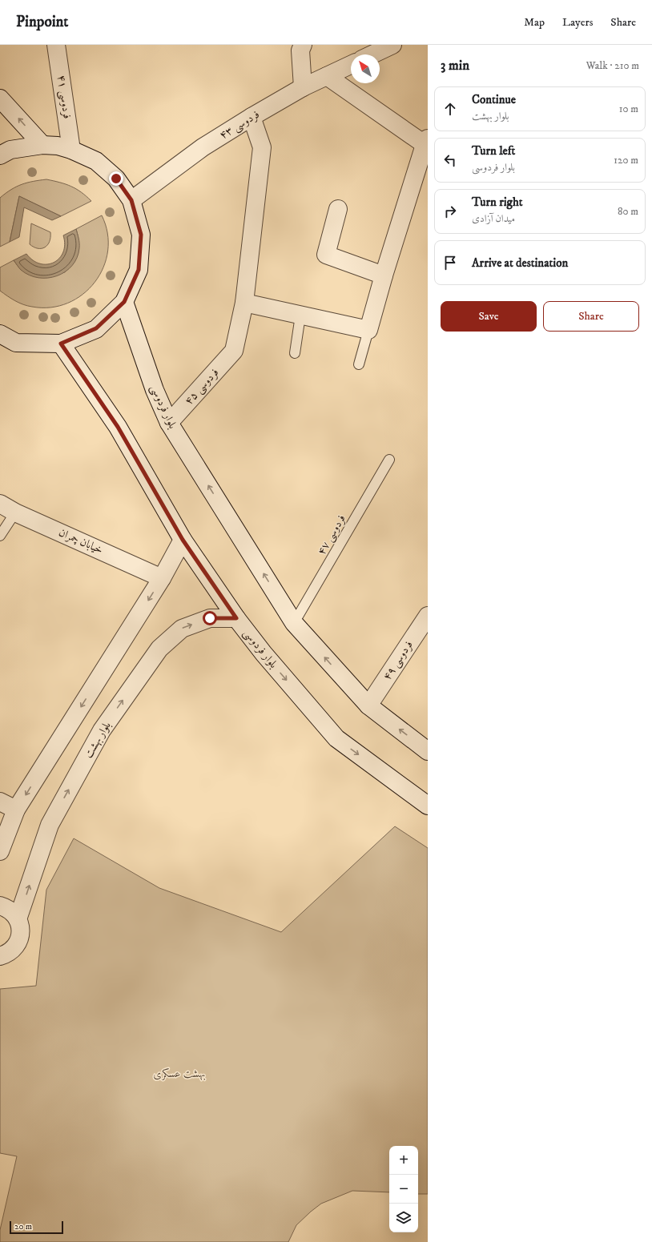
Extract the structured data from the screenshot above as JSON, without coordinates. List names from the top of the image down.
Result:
{
  "streets": {
    "street": [
      "فردوسی ۴۱",
      "فردوسی ۴۳",
      "فردوسی ۴۵",
      "بلوار فردوسی",
      "خیابان چمران",
      "فردوسی ۴۹",
      "بلوار بهشت"
    ],
    "lane": ["فردوسی ۴۷"]
  },
  "crossings": [
    ["فردوسی ۴۵", "بلوار فردوسی"],
    ["بلوار فردوسی", "فردوسی ۴۷"],
    ["بلوار فردوسی", "فردوسی ۴۹"],
    ["بلوار فردوسی", "بلوار بهشت"]
  ],
  "parks": ["بهشت عسکری"],
  "scale_bar": "20 m",
  "north": "top left",
  "page": {
    "header": "Pinpoint",
    "nav": ["Map", "Layers", "Share"],
    "heading": ["3 min", "Walk · 210 m"],
    "list": [
      ["Continue", "بلوار بهشت", "10 m"],
      ["Turn left", "بلوار فردوسی", "120 m"],
      ["Turn right", "میدان آزادی", "80 m"],
      "Arrive at destination"
    ],
    "buttons": ["Save", "Share"],
    "map_buttons": ["+", "−"],
    "scale": "20 m"
  }
}
